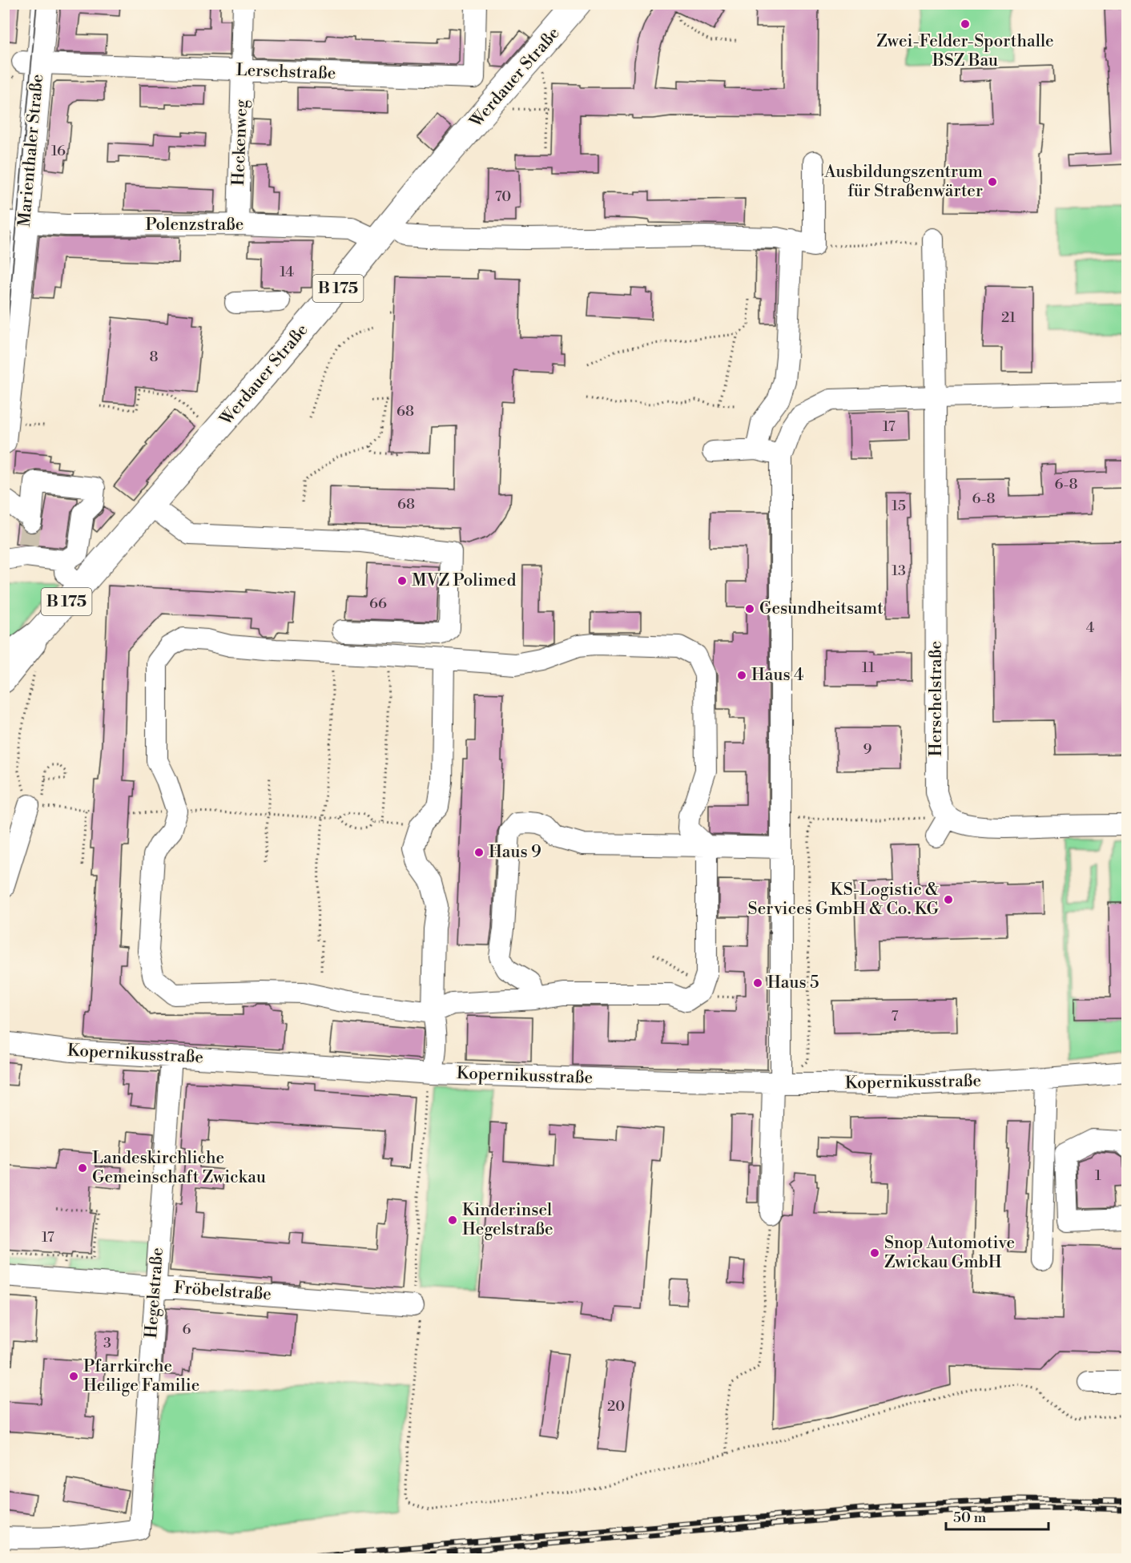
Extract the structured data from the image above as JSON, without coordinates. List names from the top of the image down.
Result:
{
  "streets": {
    "main road": ["Werdauer Straße", "Marienthaler Straße", "B 175"],
    "street": [
      "Lerschstraße",
      "Heckenweg",
      "Polenzstraße",
      "Herschelstraße",
      "Kopernikusstraße",
      "Fröbelstraße",
      "Hegelstraße"
    ]
  },
  "crossings": [
    ["Lerschstraße", "Heckenweg"],
    ["Lerschstraße", "Marienthaler Straße"],
    ["Werdauer Straße", "Polenzstraße"],
    ["Heckenweg", "Polenzstraße"],
    ["Marienthaler Straße", "Polenzstraße"],
    ["Kopernikusstraße", "Hegelstraße"],
    ["Fröbelstraße", "Hegelstraße"]
  ],
  "places": [
    "Zwei-Felder-Sporthalle BSZ Bau",
    "Ausbildungszentrum für Straßenwärter",
    "MVZ Polimed",
    "Gesundheitsamt",
    "Haus 4",
    "Haus 9",
    "KS-Logistic & Services GmbH & Co. KG",
    "Haus 5",
    "Landeskirchliche Gemeinschaft Zwickau",
    "Kinderinsel Hegelstraße",
    "Snop Automotive Zwickau GmbH",
    "Pfarrkirche Heilige Familie"
  ],
  "house_numbers": [
    "16",
    "70",
    "14",
    "21",
    "8",
    "68",
    "17",
    "6-8",
    "6-8",
    "68",
    "15",
    "13",
    "66",
    "4",
    "11",
    "9",
    "7",
    "1",
    "17",
    "6",
    "3",
    "20"
  ],
  "scale_bar": "50 m"
}
